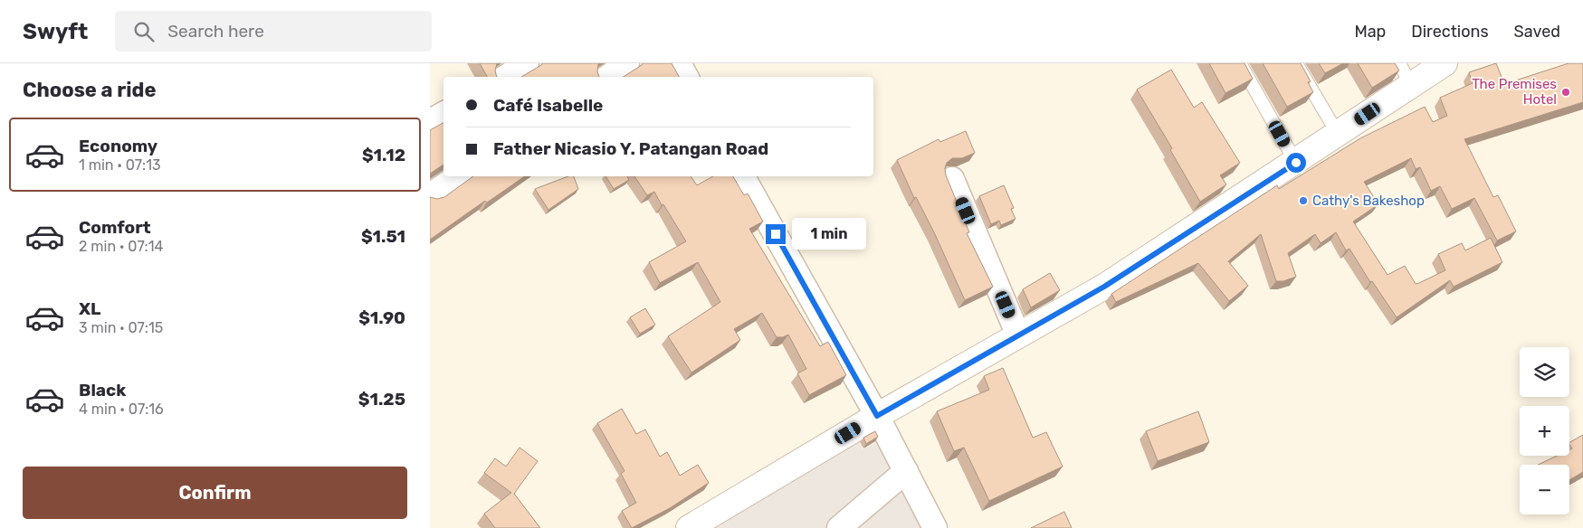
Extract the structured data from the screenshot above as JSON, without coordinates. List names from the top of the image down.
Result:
{
  "places": ["The Premises Hotel", "Cathy's Bakeshop"],
  "page": {
    "header": "Swyft",
    "search": "Search here",
    "nav": ["Map", "Directions", "Saved"],
    "heading": "Choose a ride",
    "banner": ["Café Isabelle", "Father Nicasio Y. Patangan Road"],
    "list": [
      {
        "name": "Economy",
        "note": "1 min · 07:13",
        "value": "$1.12"
      },
      {
        "name": "Comfort",
        "note": "2 min · 07:14",
        "value": "$1.51"
      },
      {
        "name": "XL",
        "note": "3 min · 07:15",
        "value": "$1.90"
      },
      {
        "name": "Black",
        "note": "4 min · 07:16",
        "value": "$1.25"
      }
    ],
    "bubble": "1 min",
    "map_buttons": ["+", "−"],
    "buttons": "Confirm"
  }
}
